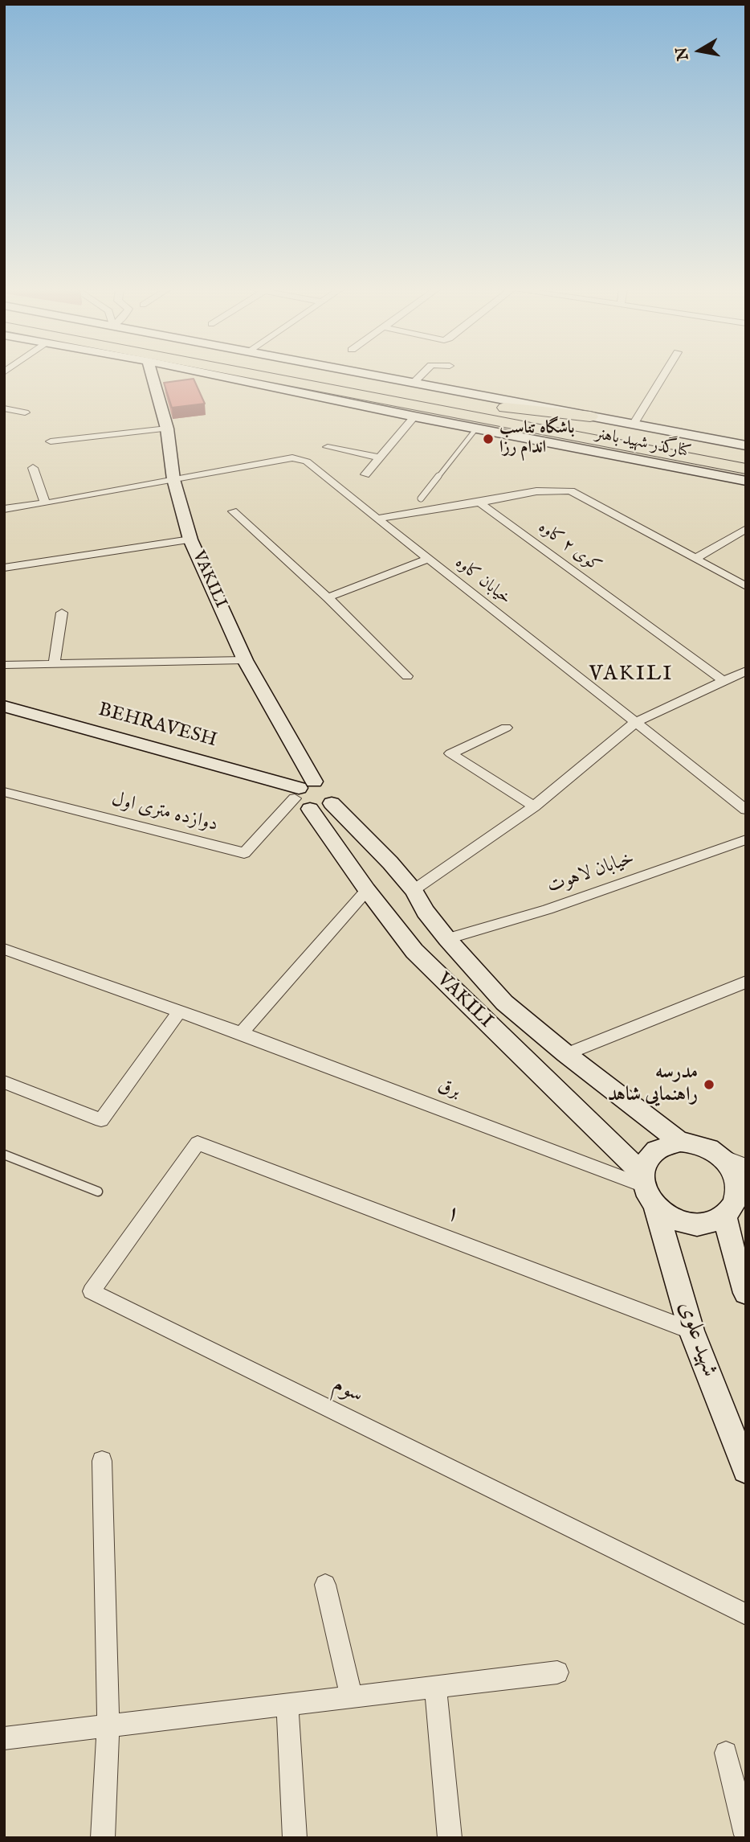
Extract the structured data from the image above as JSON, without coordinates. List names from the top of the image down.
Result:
{
  "streets": {
    "main road": [
      "کنارگذر شهید باهنر",
      "VAKILI",
      "BEHRAVESH",
      "شهید علوی"
    ],
    "street": [
      "کوی ۲ کاوه",
      "خیابان کاوه",
      "دوازده متری اول",
      "خیابان لاهوت",
      "برق",
      "۱",
      "سوم"
    ]
  },
  "crossings": [
    ["VAKILI", "خیابان کاوه"],
    ["VAKILI", "BEHRAVESH"],
    ["VAKILI", "دوازده متری اول"],
    ["VAKILI", "خیابان لاهوت"],
    ["VAKILI", "برق"],
    ["VAKILI", "شهید علوی"],
    ["BEHRAVESH", "دوازده متری اول"],
    ["برق", "شهید علوی"],
    ["۱", "شهید علوی"],
    ["۱", "سوم"]
  ],
  "districts": ["VAKILI"],
  "places": ["باشگاه تناسب اندام رزا", "مدرسه راهنمایی شاهد"],
  "north": "left"
}
